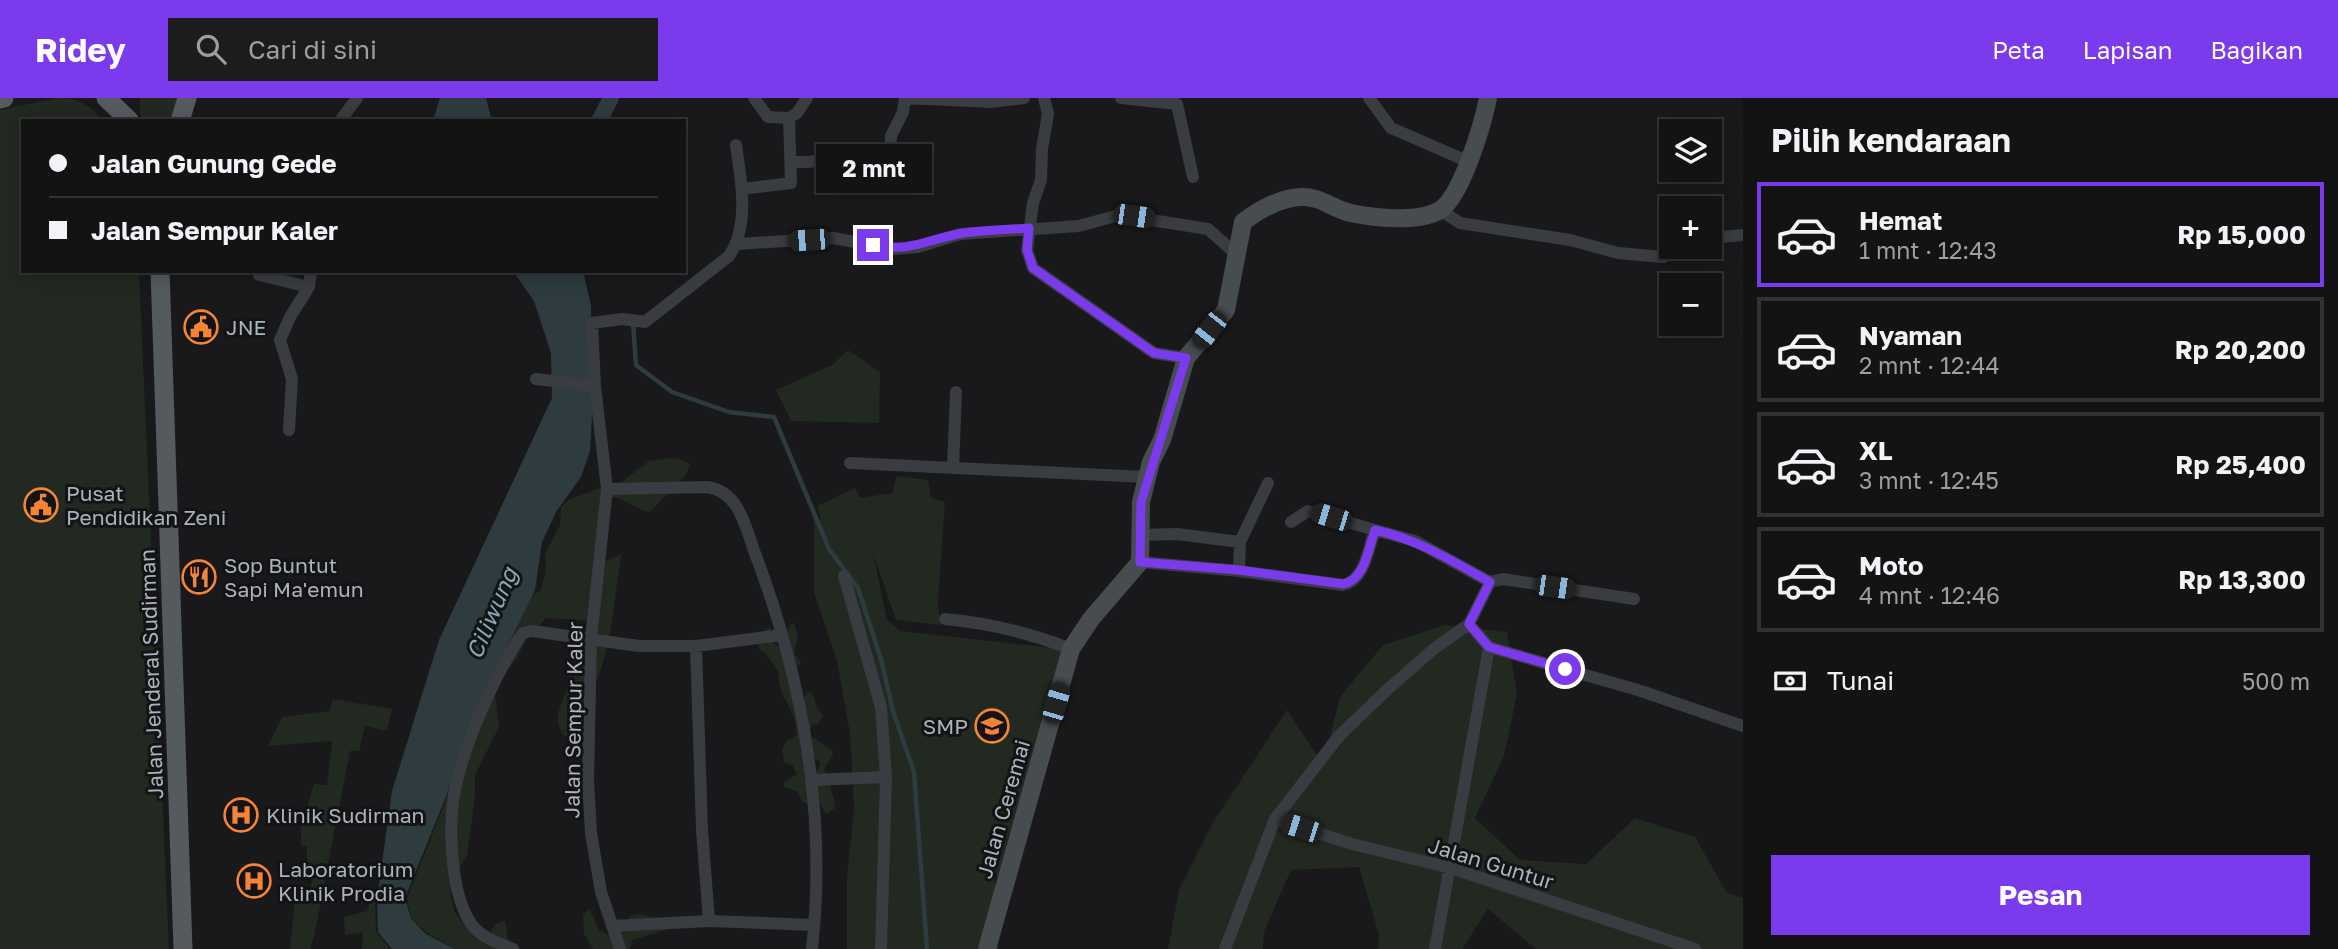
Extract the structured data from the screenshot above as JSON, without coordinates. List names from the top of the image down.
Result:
{
  "streets": {
    "main road": ["Jalan Jenderal Sudirman"],
    "street": ["Jalan Sempur Kaler", "Jalan Ceremai", "Jalan Guntur"]
  },
  "water": ["Ciliwung"],
  "places": {
    "public building": ["JNE", "Pusat Pendidikan Zeni"],
    "restaurant": ["Sop Buntut Sapi Ma'emun"],
    "school or university": ["SMP"],
    "hospital": ["Klinik Sudirman", "Laboratorium Klinik Prodia"]
  },
  "page": {
    "header": "Ridey",
    "search": "Cari di sini",
    "nav": ["Peta", "Lapisan", "Bagikan"],
    "heading": "Pilih kendaraan",
    "map_buttons": ["+", "−"],
    "banner": ["Jalan Gunung Gede", "Jalan Sempur Kaler"],
    "bubble": "2 mnt",
    "list": [
      {
        "name": "Hemat",
        "note": "1 mnt · 12:43",
        "value": "Rp 15,000"
      },
      {
        "name": "Nyaman",
        "note": "2 mnt · 12:44",
        "value": "Rp 20,200"
      },
      {
        "name": "XL",
        "note": "3 mnt · 12:45",
        "value": "Rp 25,400"
      },
      {
        "name": "Moto",
        "note": "4 mnt · 12:46",
        "value": "Rp 13,300"
      }
    ],
    "pay": ["Tunai", "500 m"],
    "buttons": "Pesan"
  }
}
